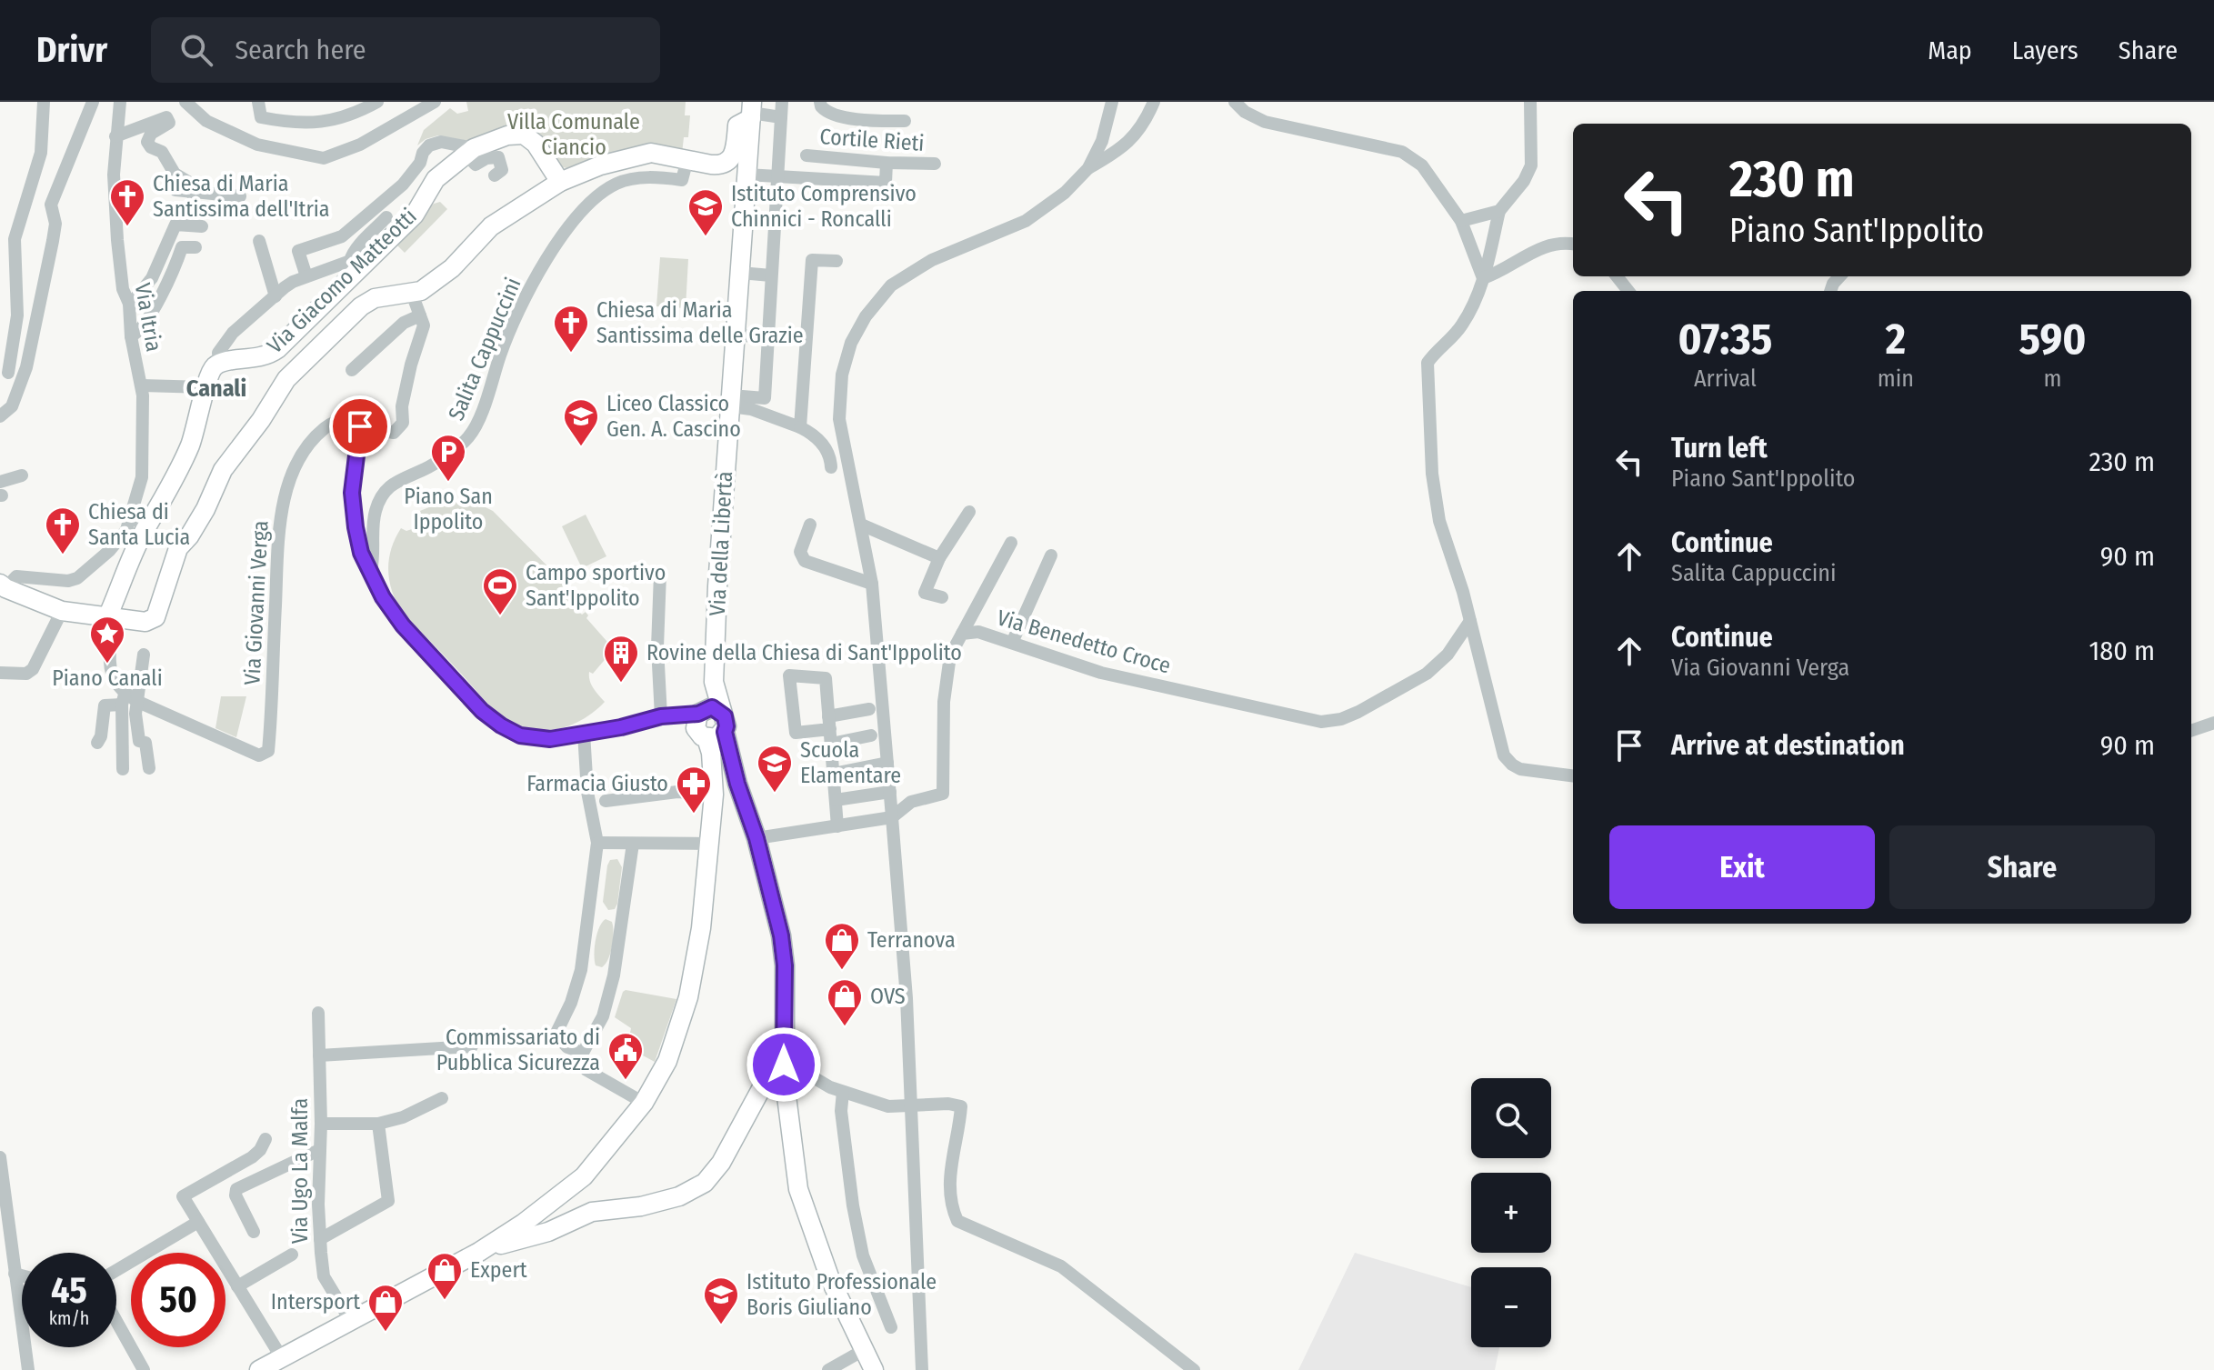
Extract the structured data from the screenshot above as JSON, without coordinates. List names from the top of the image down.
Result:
{
  "streets": {
    "main road": ["Via Giacomo Matteotti", "Via della Libertà"],
    "street": [
      "Cortile Rieti",
      "Via Itria",
      "Salita Cappuccini",
      "Via Giovanni Verga",
      "Via Benedetto Croce",
      "Via Ugo La Malfa"
    ]
  },
  "districts": ["Canali"],
  "parks": ["Villa Comunale Ciancio"],
  "places": {
    "church": ["Chiesa di Maria Santissima dell'Itria", "Chiesa di Maria Santissima delle Grazie", "Chiesa di Santa Lucia"],
    "school or university": [
      "Istituto Comprensivo Chinnici - Roncalli",
      "Liceo Classico Gen. A. Cascino",
      "Scuola Elamentare",
      "Istituto Professionale Boris Giuliano"
    ],
    "parking": ["Piano San Ippolito"],
    "sports": ["Campo sportivo Sant'Ippolito"],
    "place": ["Piano Canali"],
    "building": ["Rovine della Chiesa di Sant'Ippolito"],
    "pharmacy": ["Farmacia Giusto"],
    "shop": [
      "Terranova",
      "OVS",
      "Expert",
      "Intersport"
    ],
    "public building": ["Commissariato di Pubblica Sicurezza"]
  },
  "page": {
    "header": "Drivr",
    "search": "Search here",
    "nav": ["Map", "Layers", "Share"],
    "turn": ["230 m", "Piano Sant'Ippolito"],
    "eta": [
      "07:35",
      "Arrival",
      "2",
      "min",
      "590",
      "m"
    ],
    "list": [
      {
        "name": "Turn left",
        "note": "Piano Sant'Ippolito",
        "value": "230 m"
      },
      {
        "name": "Continue",
        "note": "Salita Cappuccini",
        "value": "90 m"
      },
      {
        "name": "Continue",
        "note": "Via Giovanni Verga",
        "value": "180 m"
      },
      {
        "name": "Arrive at destination",
        "value": "90 m"
      }
    ],
    "buttons": ["Exit", "Share"],
    "map_buttons": ["+", "−"],
    "speed": "45 km/h",
    "limit": "50"
  }
}
